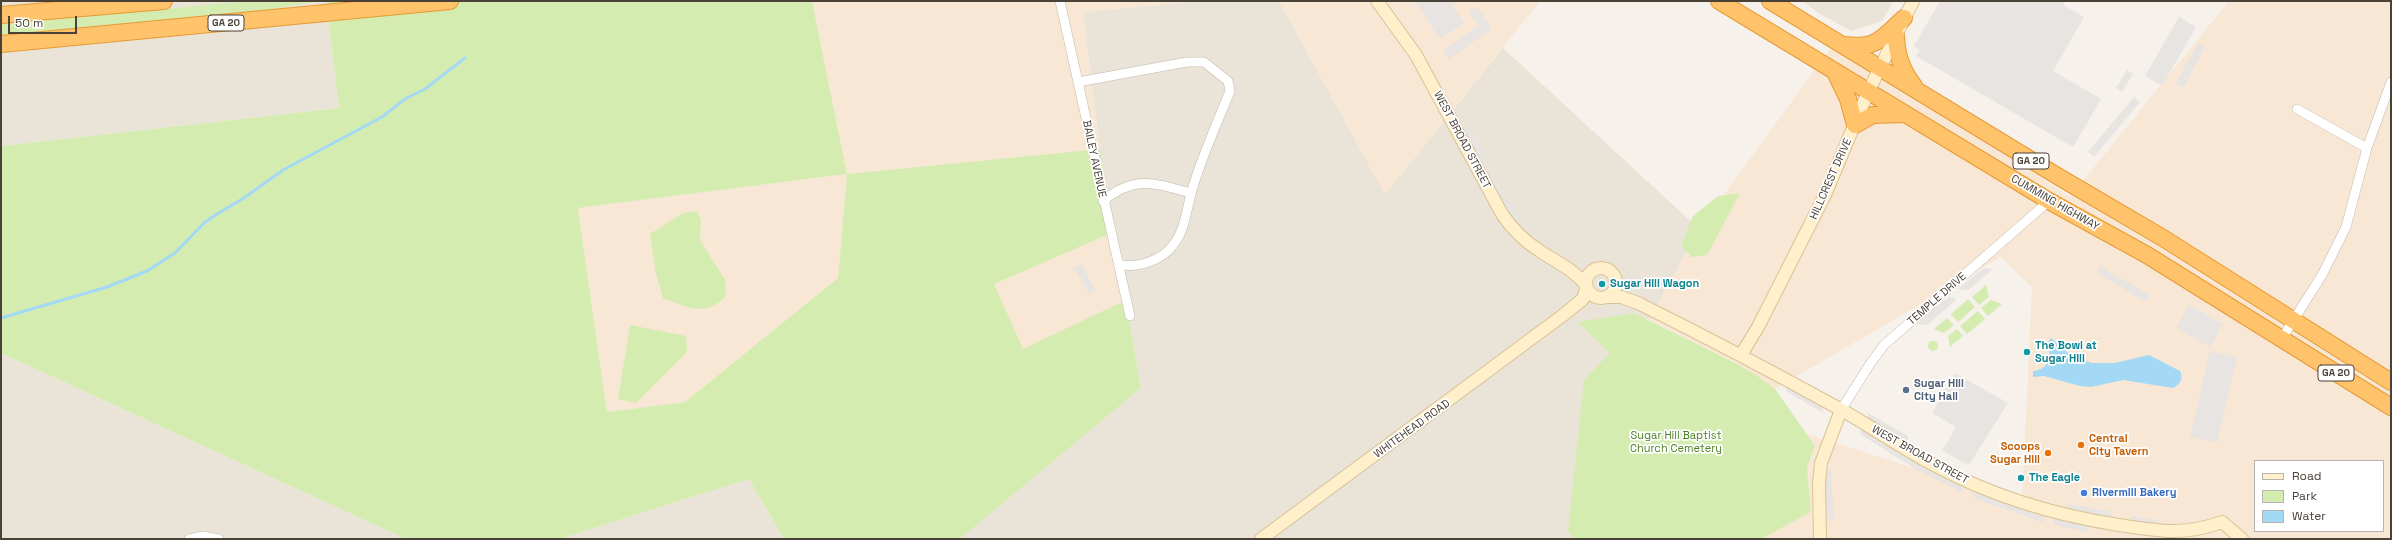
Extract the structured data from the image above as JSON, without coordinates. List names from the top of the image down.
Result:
{
  "streets": {
    "highway": ["GA 20", "CUMMING HIGHWAY"],
    "street": [
      "WEST BROAD STREET",
      "BAILEY AVENUE",
      "HILLCREST DRIVE",
      "TEMPLE DRIVE",
      "WHITEHEAD ROAD"
    ]
  },
  "crossings": [
    ["GA 20", "HILLCREST DRIVE"],
    ["WEST BROAD STREET", "HILLCREST DRIVE"],
    ["WEST BROAD STREET", "TEMPLE DRIVE"],
    ["WEST BROAD STREET", "WHITEHEAD ROAD"],
    ["HILLCREST DRIVE", "CUMMING HIGHWAY"],
    ["CUMMING HIGHWAY", "TEMPLE DRIVE"]
  ],
  "parks": ["Sugar Hill Baptist Church Cemetery"],
  "places": [
    "Sugar Hill Wagon",
    "The Bowl at Sugar Hill",
    "Sugar Hill City Hall",
    "Central City Tavern",
    "Scoops Sugar Hill",
    "The Eagle",
    "Rivermill Bakery"
  ],
  "legend": ["Road", "Park", "Water"],
  "scale_bar": "50 m"
}
